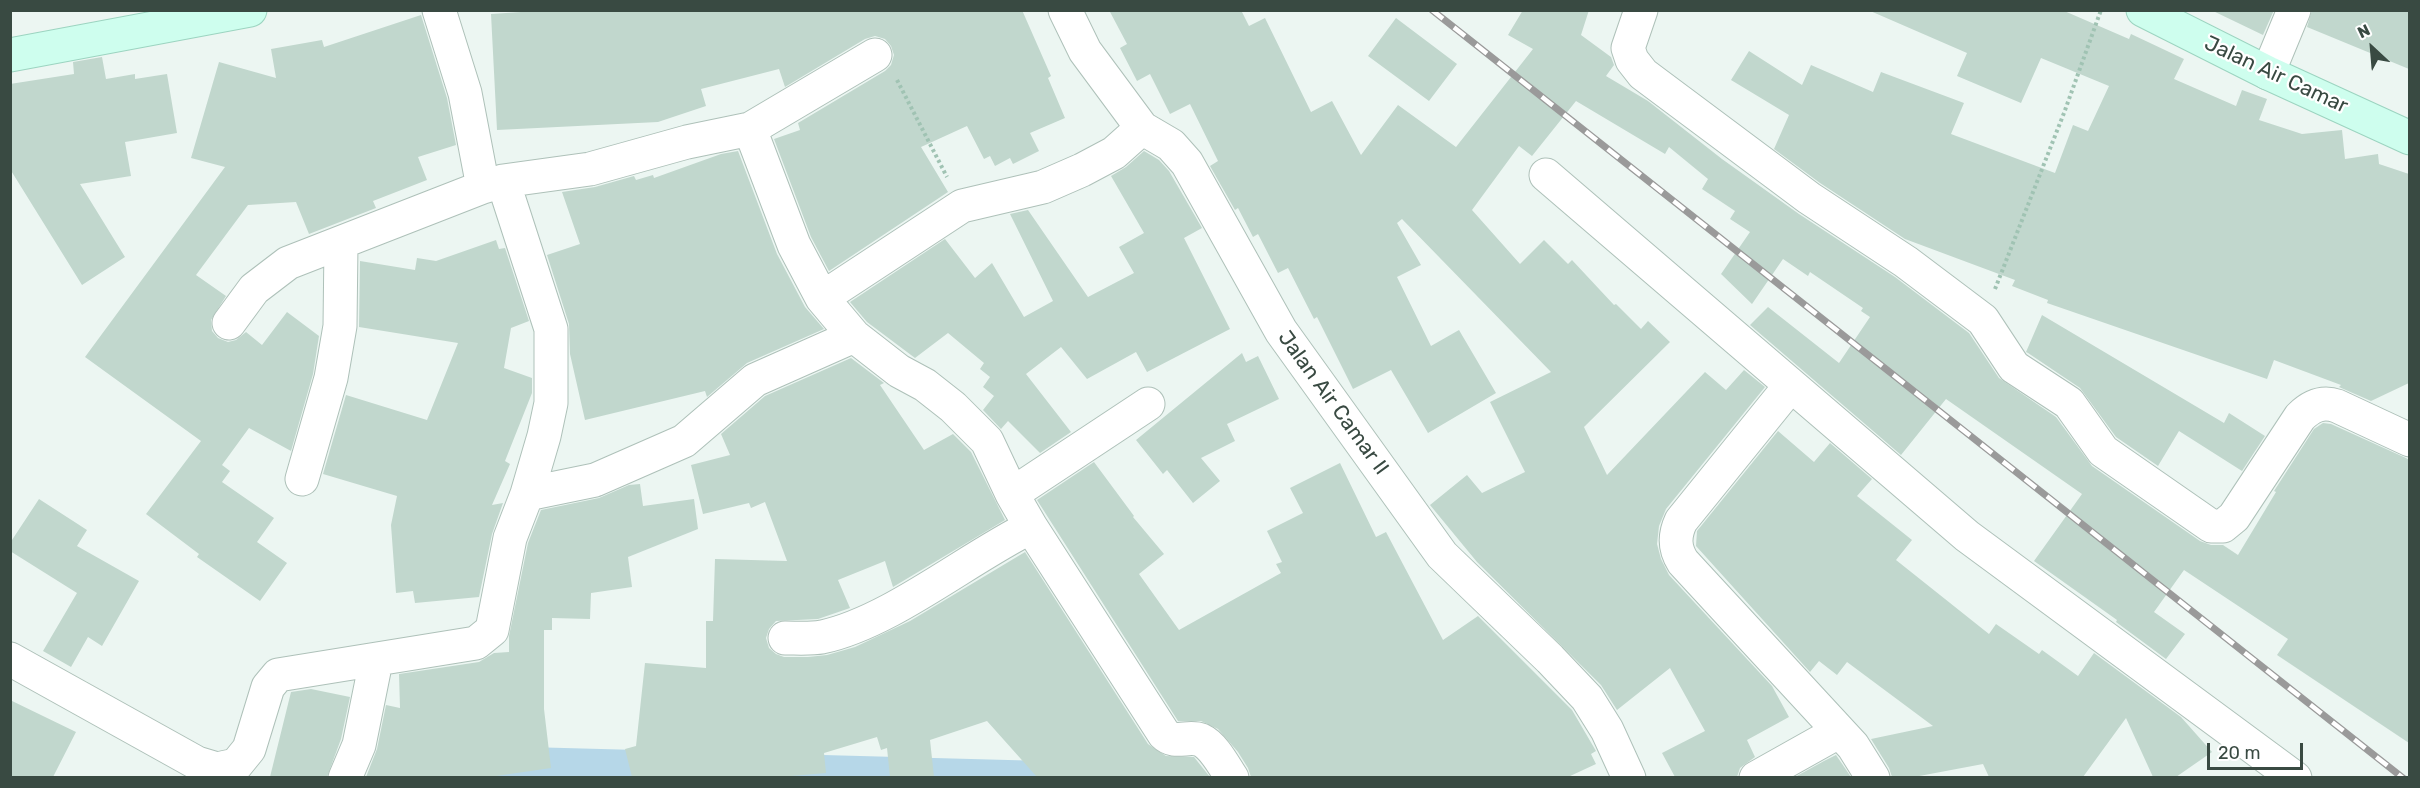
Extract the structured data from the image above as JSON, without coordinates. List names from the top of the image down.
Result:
{
  "streets": {
    "main road": ["Jalan Air Camar"],
    "street": ["Jalan Air Camar II"]
  },
  "scale_bar": "20 m",
  "north": "top left"
}
